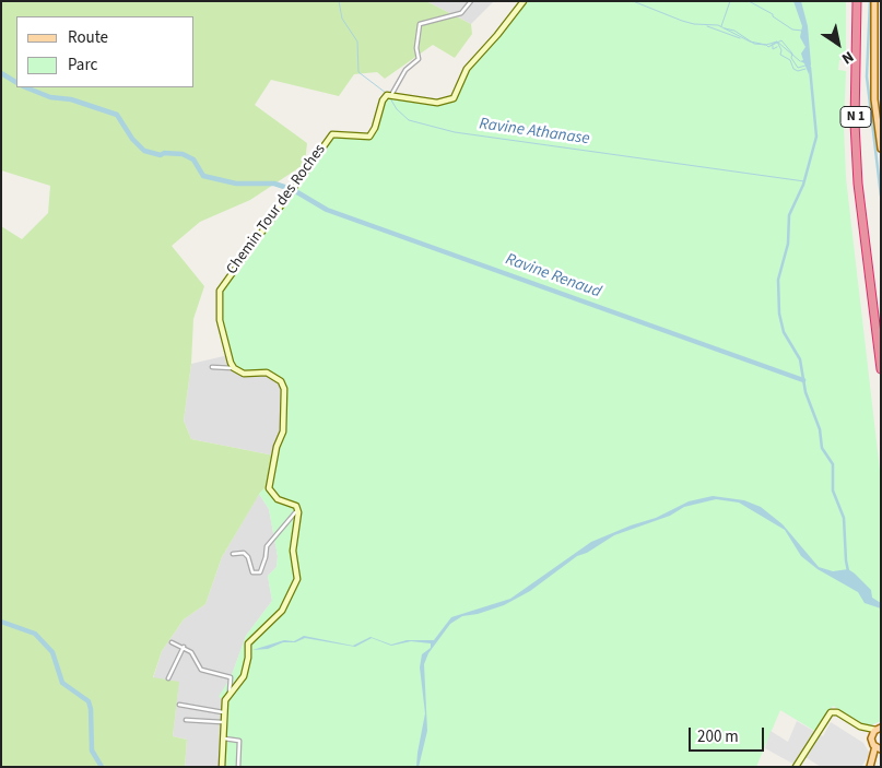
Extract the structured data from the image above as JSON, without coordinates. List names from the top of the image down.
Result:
{
  "streets": {
    "highway": ["N 1"],
    "street": ["Chemin Tour des Roches"]
  },
  "water": ["Ravine Athanase", "Ravine Renaud"],
  "legend": ["Route", "Parc"],
  "scale_bar": "200 m",
  "north": "bottom right"
}
